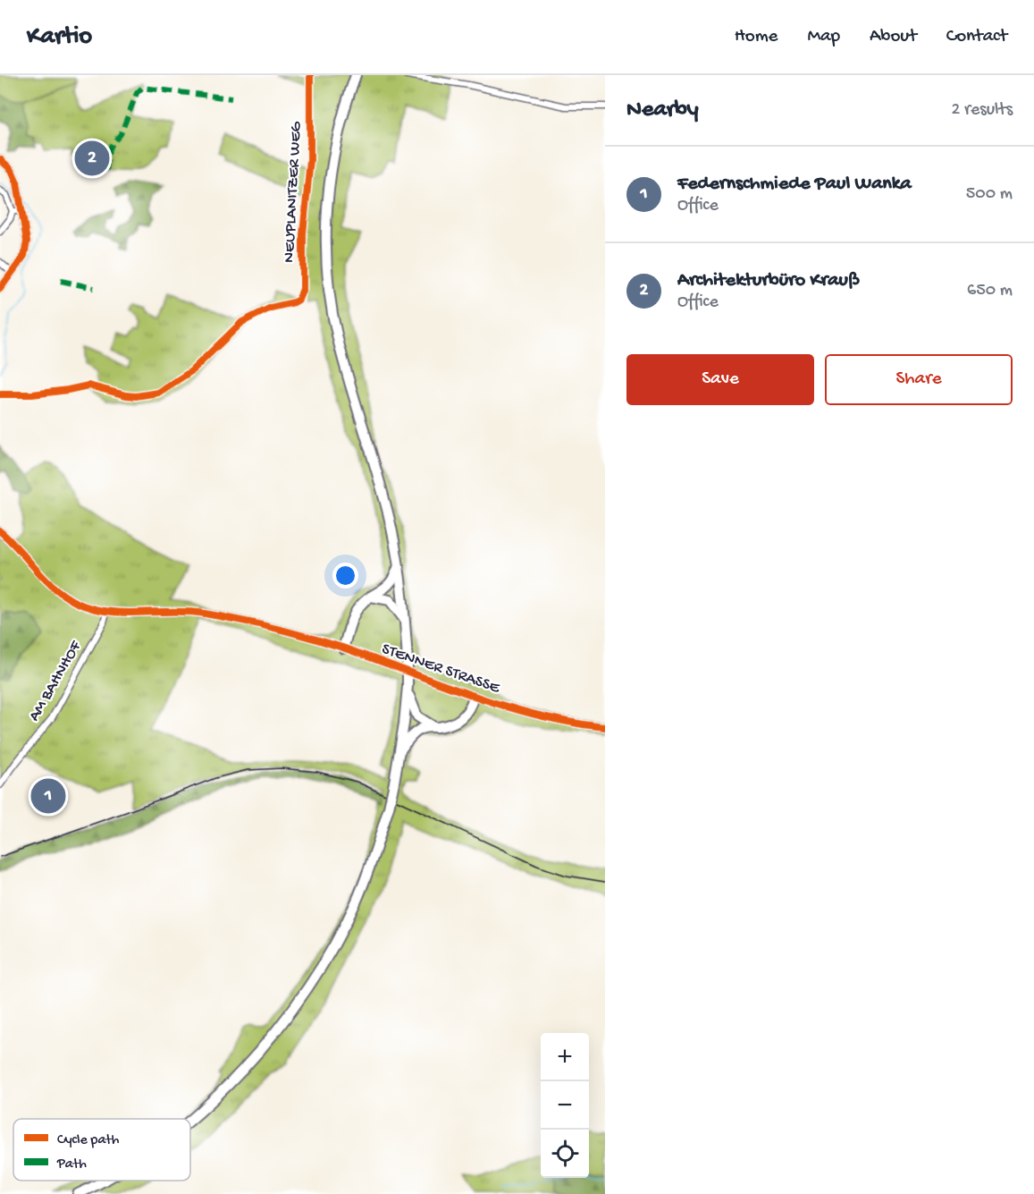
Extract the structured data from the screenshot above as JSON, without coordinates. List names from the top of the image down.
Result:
{
  "streets": {
    "street": ["NEUPLANITZER WEG", "STENNER STRASSE", "AM BAHNHOF"]
  },
  "crossings": [
    ["STENNER STRASSE", "AM BAHNHOF"]
  ],
  "legend": ["Cycle path", "Path"],
  "page": {
    "header": "Kartio",
    "nav": [
      "Home",
      "Map",
      "About",
      "Contact"
    ],
    "heading": ["Nearby", "2 results"],
    "pins": ["2", "1"],
    "list": [
      {
        "mark": "1",
        "name": "Federnschmiede Paul Wanka",
        "note": "Office",
        "value": "500 m"
      },
      {
        "mark": "2",
        "name": "Architekturbüro Krauß",
        "note": "Office",
        "value": "650 m"
      }
    ],
    "buttons": ["Save", "Share"],
    "map_buttons": ["+", "−"]
  }
}
